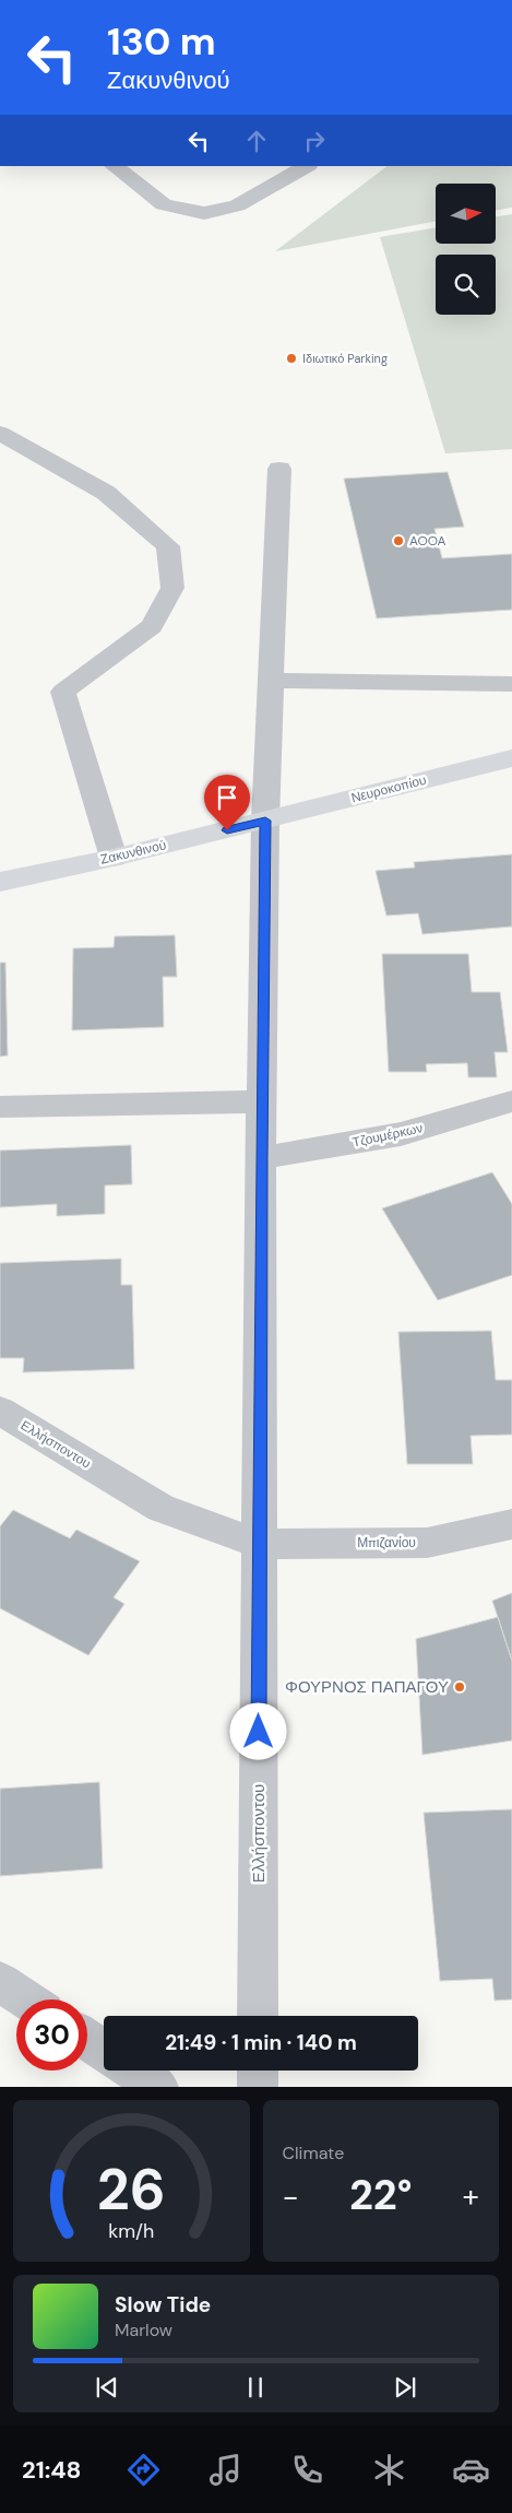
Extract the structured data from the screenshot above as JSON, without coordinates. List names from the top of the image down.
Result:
{
  "streets": {
    "street": [
      "Νευροκοπίου",
      "Ζακυνθινού",
      "Τζουμέρκων",
      "Ελλήσποντου",
      "Μπιζανίου"
    ]
  },
  "crossings": [
    ["Νευροκοπίου", "Ζακυνθινού"],
    ["Νευροκοπίου", "Ελλήσποντου"],
    ["Ζακυνθινού", "Ελλήσποντου"],
    ["Τζουμέρκων", "Ελλήσποντου"],
    ["Ελλήσποντου", "Μπιζανίου"]
  ],
  "places": ["Ιδιωτικό Parking", "AOOA", "ΦΟΥΡΝΟΣ ΠΑΠΑΓΟΥ"],
  "north": "right",
  "page": {
    "turn": ["130 m", "Ζακυνθινού"],
    "limit": "30",
    "trip": "21:49 · 1 min · 140 m",
    "tile": "Climate",
    "heat": ["−", "22°", "+"],
    "song": ["Slow Tide", "Marlow"],
    "tabs": "21:48",
    "gauge": ["26", "km/h"]
  }
}
